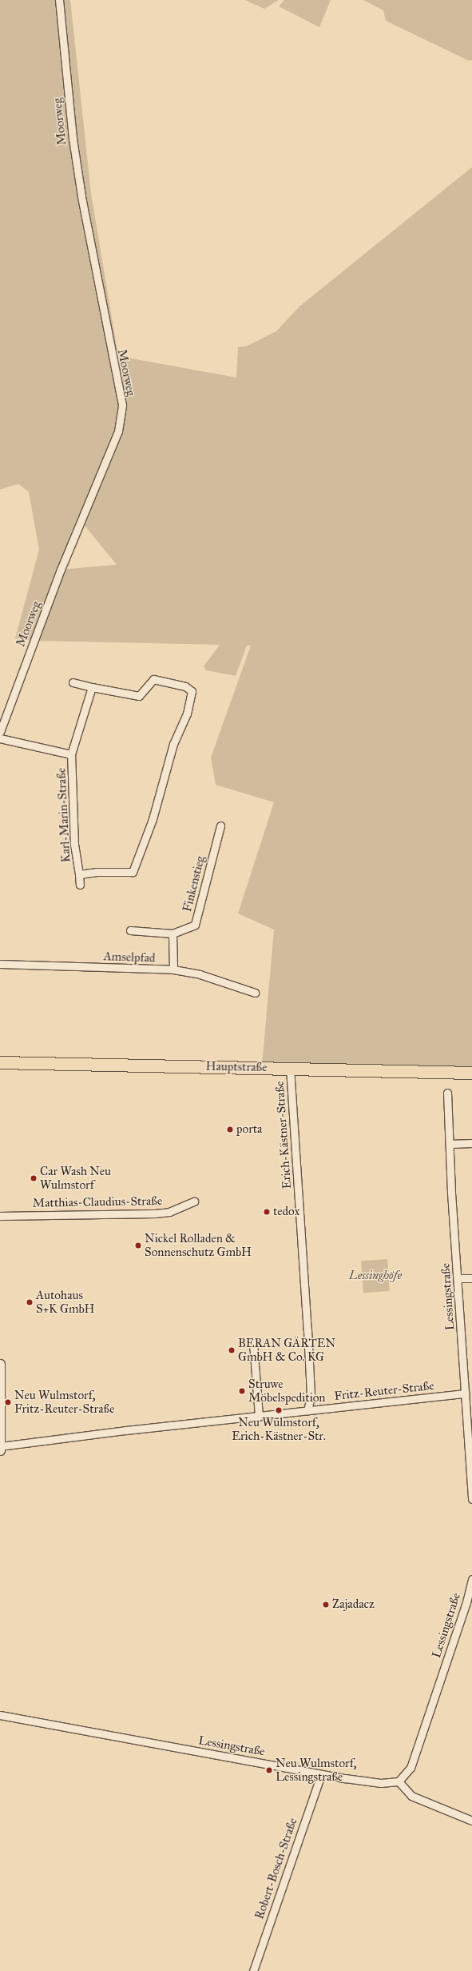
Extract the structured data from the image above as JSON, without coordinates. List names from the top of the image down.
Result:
{
  "streets": {
    "main road": ["Hauptstraße"],
    "street": [
      "Moorweg",
      "Karl-Marin-Straße",
      "Finkenstieg",
      "Amselpfad",
      "Erich-Kästner-Straße",
      "Matthias-Claudius-Straße",
      "Lessingstraße",
      "Fritz-Reuter-Straße",
      "Robert-Bosch-Straße"
    ]
  },
  "crossings": [
    ["Hauptstraße", "Erich-Kästner-Straße"],
    ["Erich-Kästner-Straße", "Fritz-Reuter-Straße"],
    ["Lessingstraße", "Fritz-Reuter-Straße"],
    ["Lessingstraße", "Robert-Bosch-Straße"]
  ],
  "parks": ["Lessinghöfe"],
  "places": [
    "porta",
    "Car Wash Neu Wulmstorf",
    "tedox",
    "Nickel Rolladen & Sonnenschutz GmbH",
    "Autohaus S+K GmbH",
    "BERAN GÄRTEN GmbH & Co. KG",
    "Struwe Möbelspedition",
    "Neu Wulmstorf, Fritz-Reuter-Straße",
    "Neu Wulmstorf, Erich-Kästner-Str.",
    "Zajadacz",
    "Neu Wulmstorf, Lessingstraße"
  ]
}
